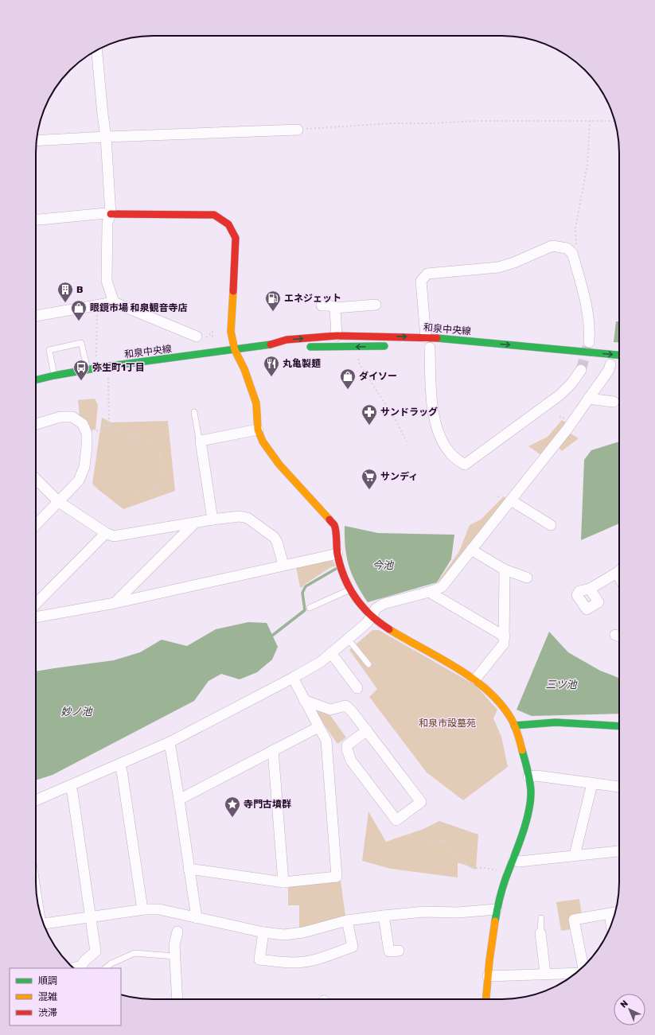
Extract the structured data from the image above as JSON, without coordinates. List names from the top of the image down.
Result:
{
  "streets": {
    "street": ["和泉中央線"]
  },
  "water": ["今池", "三ツ池", "妙ノ池"],
  "parks": ["和泉市設墓苑"],
  "places": {
    "building": ["B"],
    "fuel station": ["エネジェット"],
    "shop": ["眼鏡市場 和泉観音寺店", "ダイソー"],
    "restaurant": ["丸亀製麺"],
    "bus stop": ["弥生町1丁目"],
    "pharmacy": ["サンドラッグ"],
    "supermarket": ["サンディ"],
    "place": ["寺門古墳群"]
  },
  "legend": ["順調", "混雑", "渋滞"],
  "north": "top left"
}
